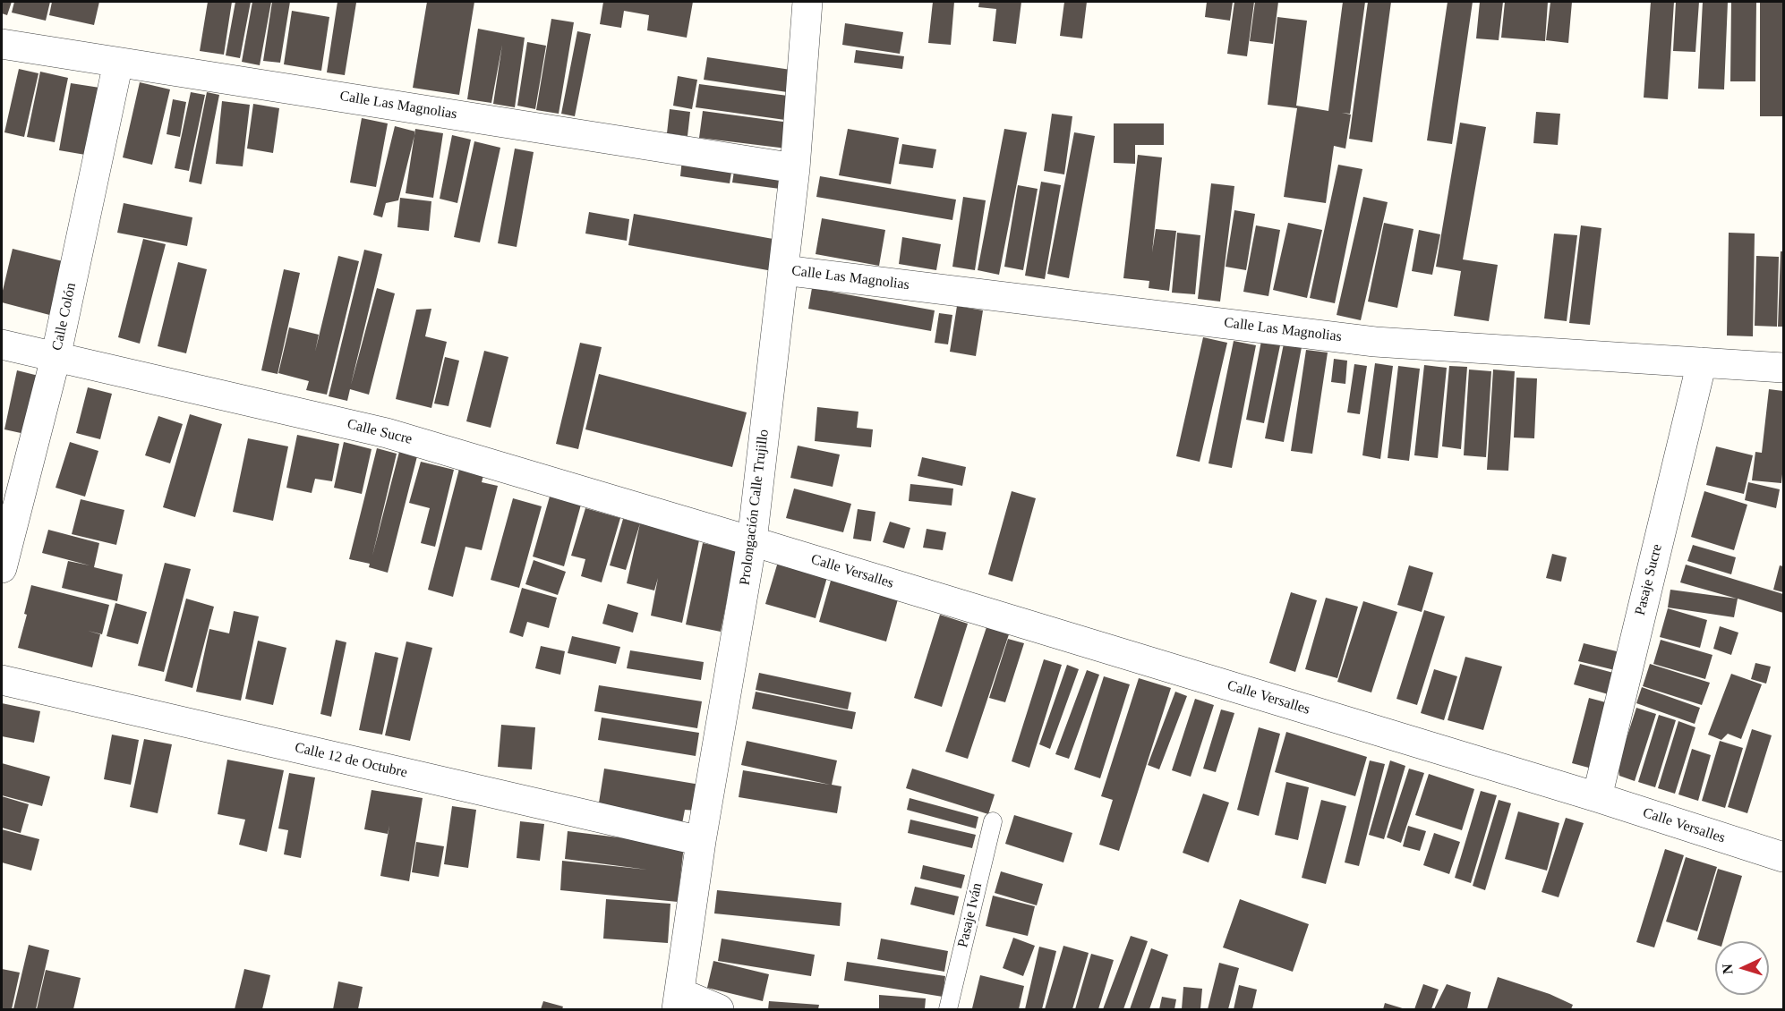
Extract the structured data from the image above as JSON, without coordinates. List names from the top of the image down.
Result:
{
  "streets": {
    "street": [
      "Calle Las Magnolias",
      "Calle Colón",
      "Calle Sucre",
      "Prolongación Calle Trujillo",
      "Calle Versalles",
      "Pasaje Sucre",
      "Calle 12 de Octubre"
    ],
    "lane": ["Pasaje Iván"]
  },
  "crossings": [
    ["Calle Las Magnolias", "Calle Colón"],
    ["Calle Las Magnolias", "Prolongación Calle Trujillo"],
    ["Calle Las Magnolias", "Pasaje Sucre"],
    ["Calle Colón", "Calle Sucre"],
    ["Calle Sucre", "Prolongación Calle Trujillo"],
    ["Calle Sucre", "Calle Versalles"],
    ["Prolongación Calle Trujillo", "Calle Versalles"],
    ["Prolongación Calle Trujillo", "Calle 12 de Octubre"],
    ["Calle Versalles", "Pasaje Sucre"]
  ],
  "north": "left"
}
